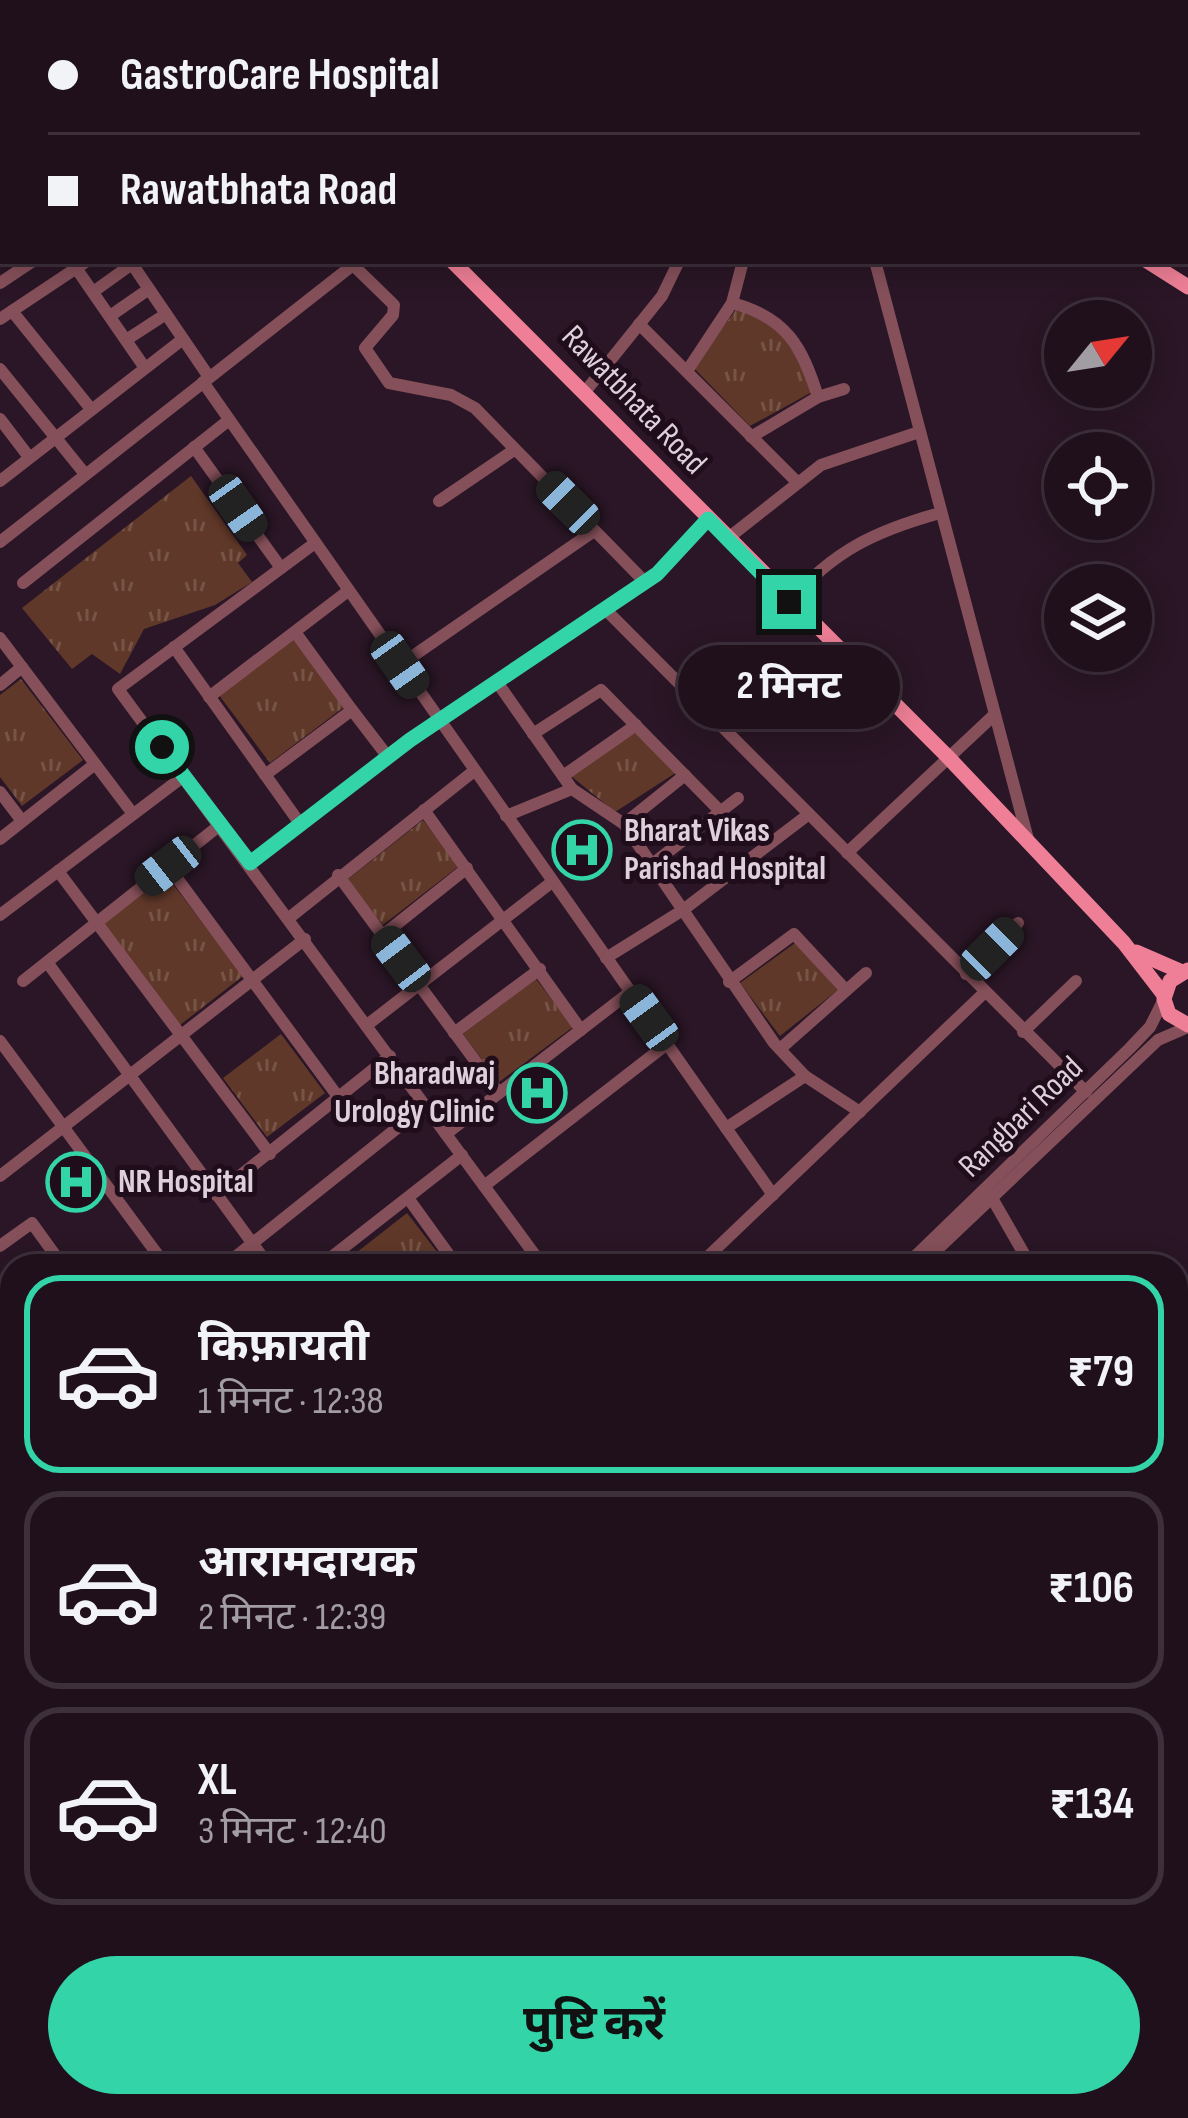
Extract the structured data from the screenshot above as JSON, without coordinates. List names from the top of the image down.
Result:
{
  "streets": {
    "main road": ["Rawatbhata Road"],
    "street": ["Rangbari Road"]
  },
  "crossings": [
    ["Rawatbhata Road", "Rangbari Road"]
  ],
  "places": {
    "hospital": ["Bharat Vikas Parishad Hospital", "Bharadwaj Urology Clinic", "NR Hospital"]
  },
  "north": "top right",
  "page": {
    "banner": ["GastroCare Hospital", "Rawatbhata Road"],
    "bubble": "2 मिनट",
    "list": [
      {
        "name": "किफ़ायती",
        "note": "1 मिनट · 12:38",
        "value": "₹79"
      },
      {
        "name": "आरामदायक",
        "note": "2 मिनट · 12:39",
        "value": "₹106"
      },
      {
        "name": "XL",
        "note": "3 मिनट · 12:40",
        "value": "₹134"
      }
    ],
    "buttons": "पुष्टि करें"
  }
}
